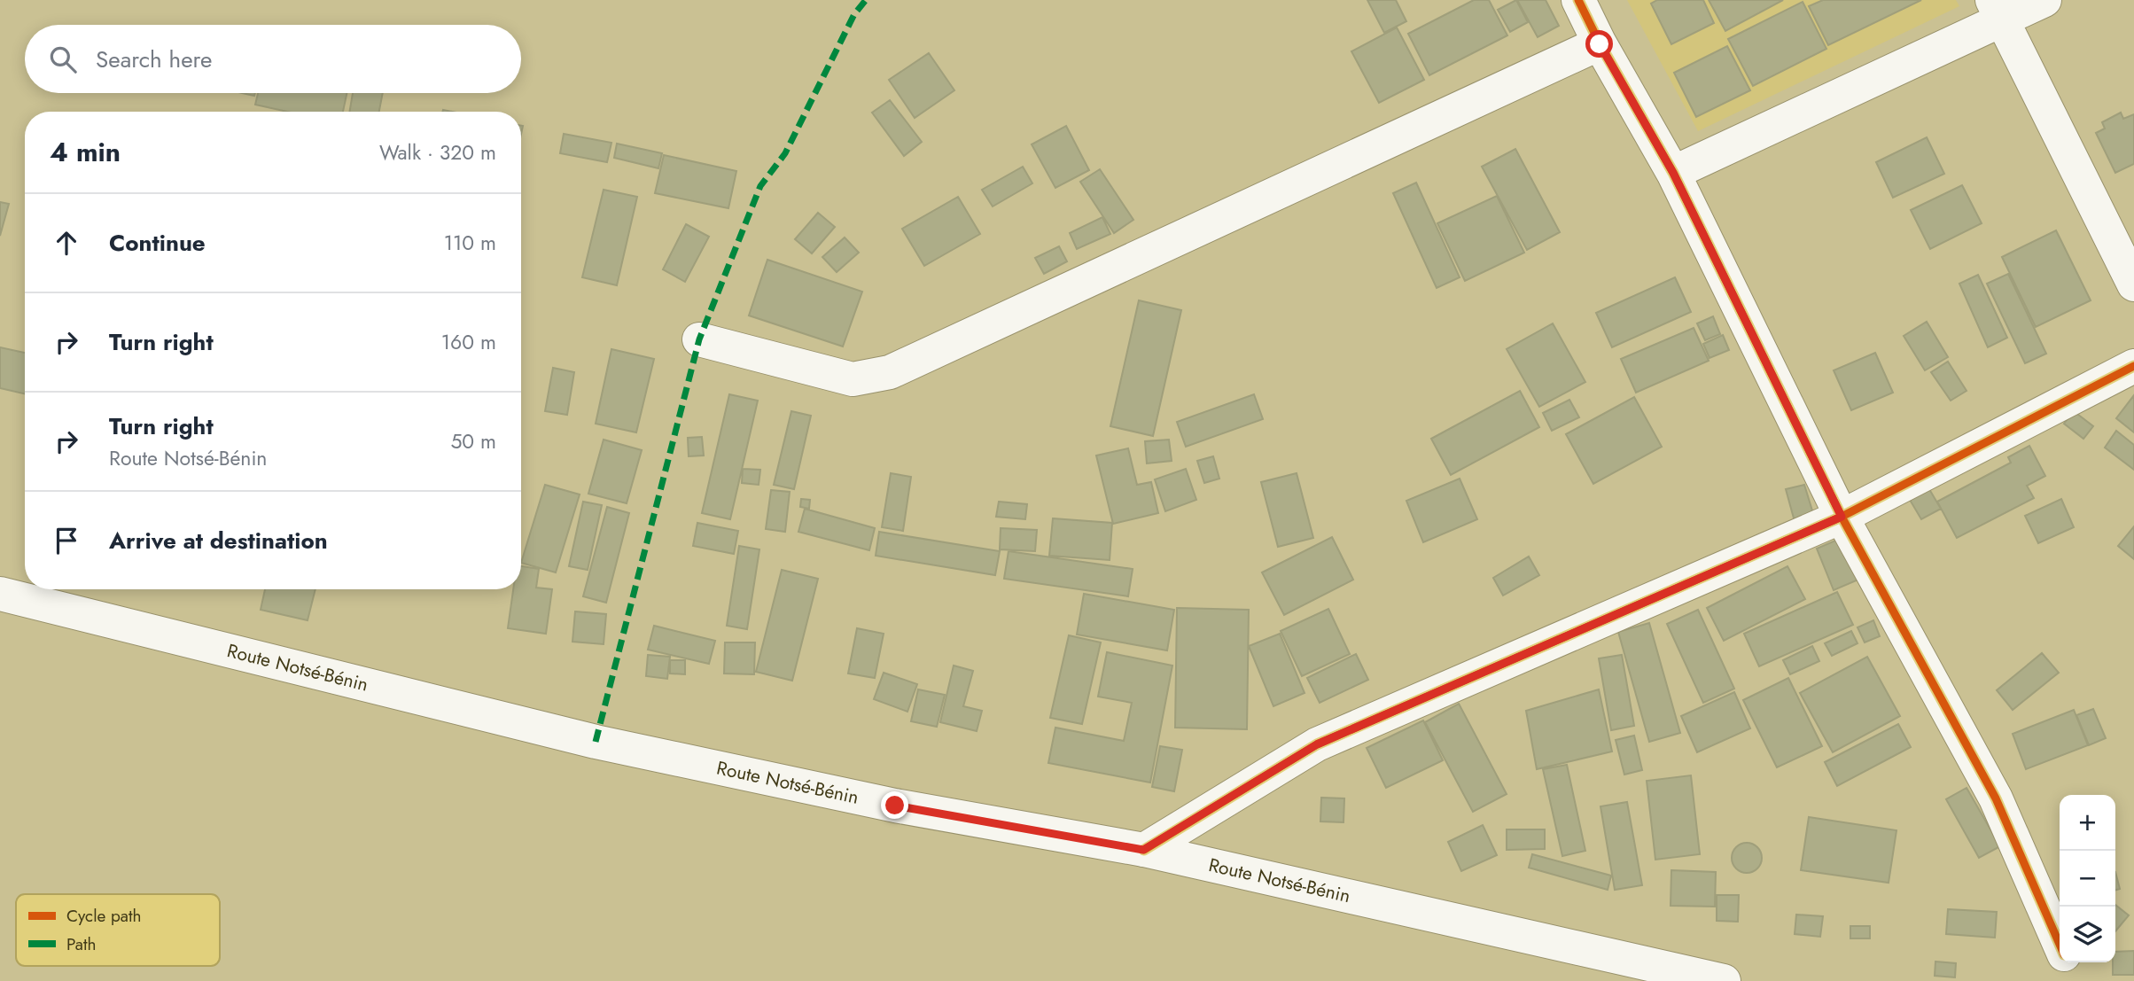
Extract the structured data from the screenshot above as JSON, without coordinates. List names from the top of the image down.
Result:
{
  "streets": {
    "street": ["Route Notsé-Bénin"]
  },
  "legend": ["Cycle path", "Path"],
  "page": {
    "search": "Search here",
    "heading": ["4 min", "Walk · 320 m"],
    "list": [
      ["Continue", "110 m"],
      ["Turn right", "160 m"],
      ["Turn right", "Route Notsé-Bénin", "50 m"],
      "Arrive at destination"
    ],
    "map_buttons": ["+", "−"]
  }
}
